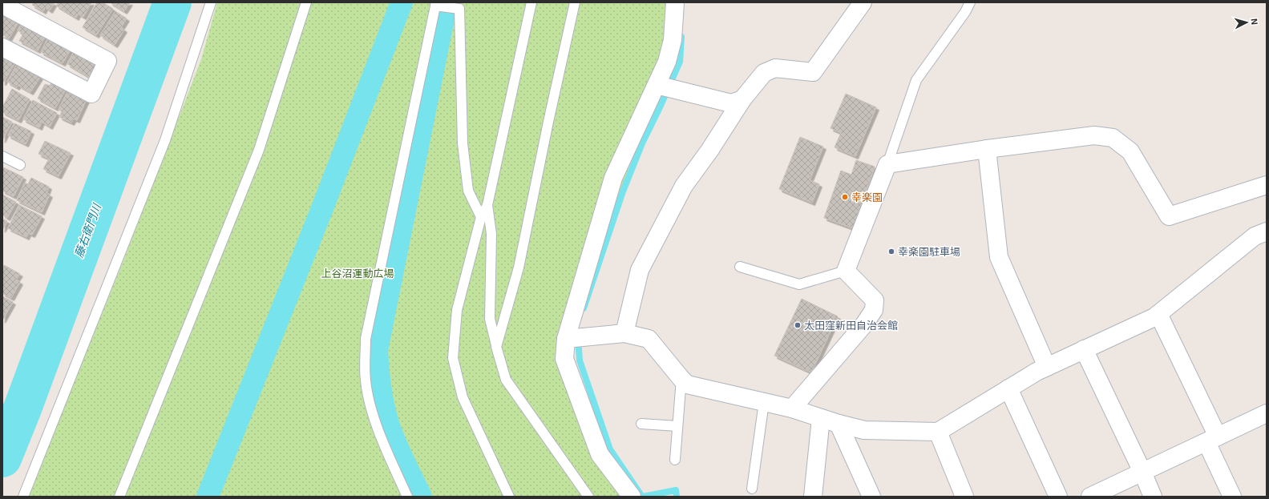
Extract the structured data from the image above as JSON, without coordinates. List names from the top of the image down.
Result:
{
  "water": ["藤右衛門川"],
  "parks": ["上谷沼運動広場"],
  "places": ["幸楽園", "幸楽園駐車場", "太田窪新田自治会館"],
  "north": "right"
}
